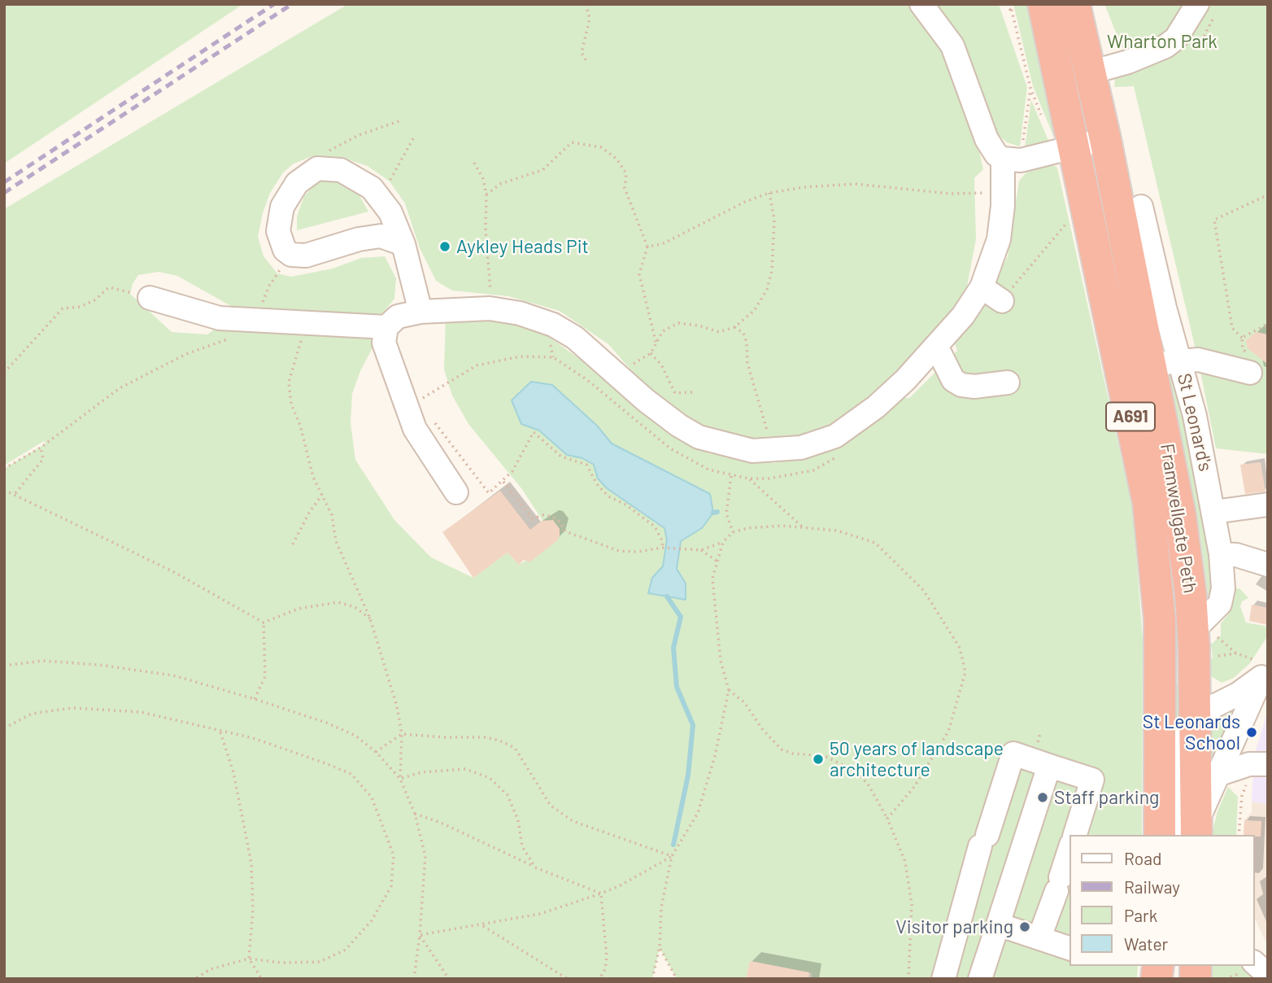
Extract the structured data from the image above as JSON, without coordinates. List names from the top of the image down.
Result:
{
  "streets": {
    "highway": ["A691", "Framwellgate Peth"],
    "street": ["St Leonard's"]
  },
  "crossings": [
    ["St Leonard's", "Framwellgate Peth"]
  ],
  "parks": ["Wharton Park"],
  "places": [
    "Aykley Heads Pit",
    "St Leonards School",
    "50 years of landscape architecture",
    "Staff parking",
    "Visitor parking"
  ],
  "legend": [
    "Road",
    "Railway",
    "Park",
    "Water"
  ]
}
